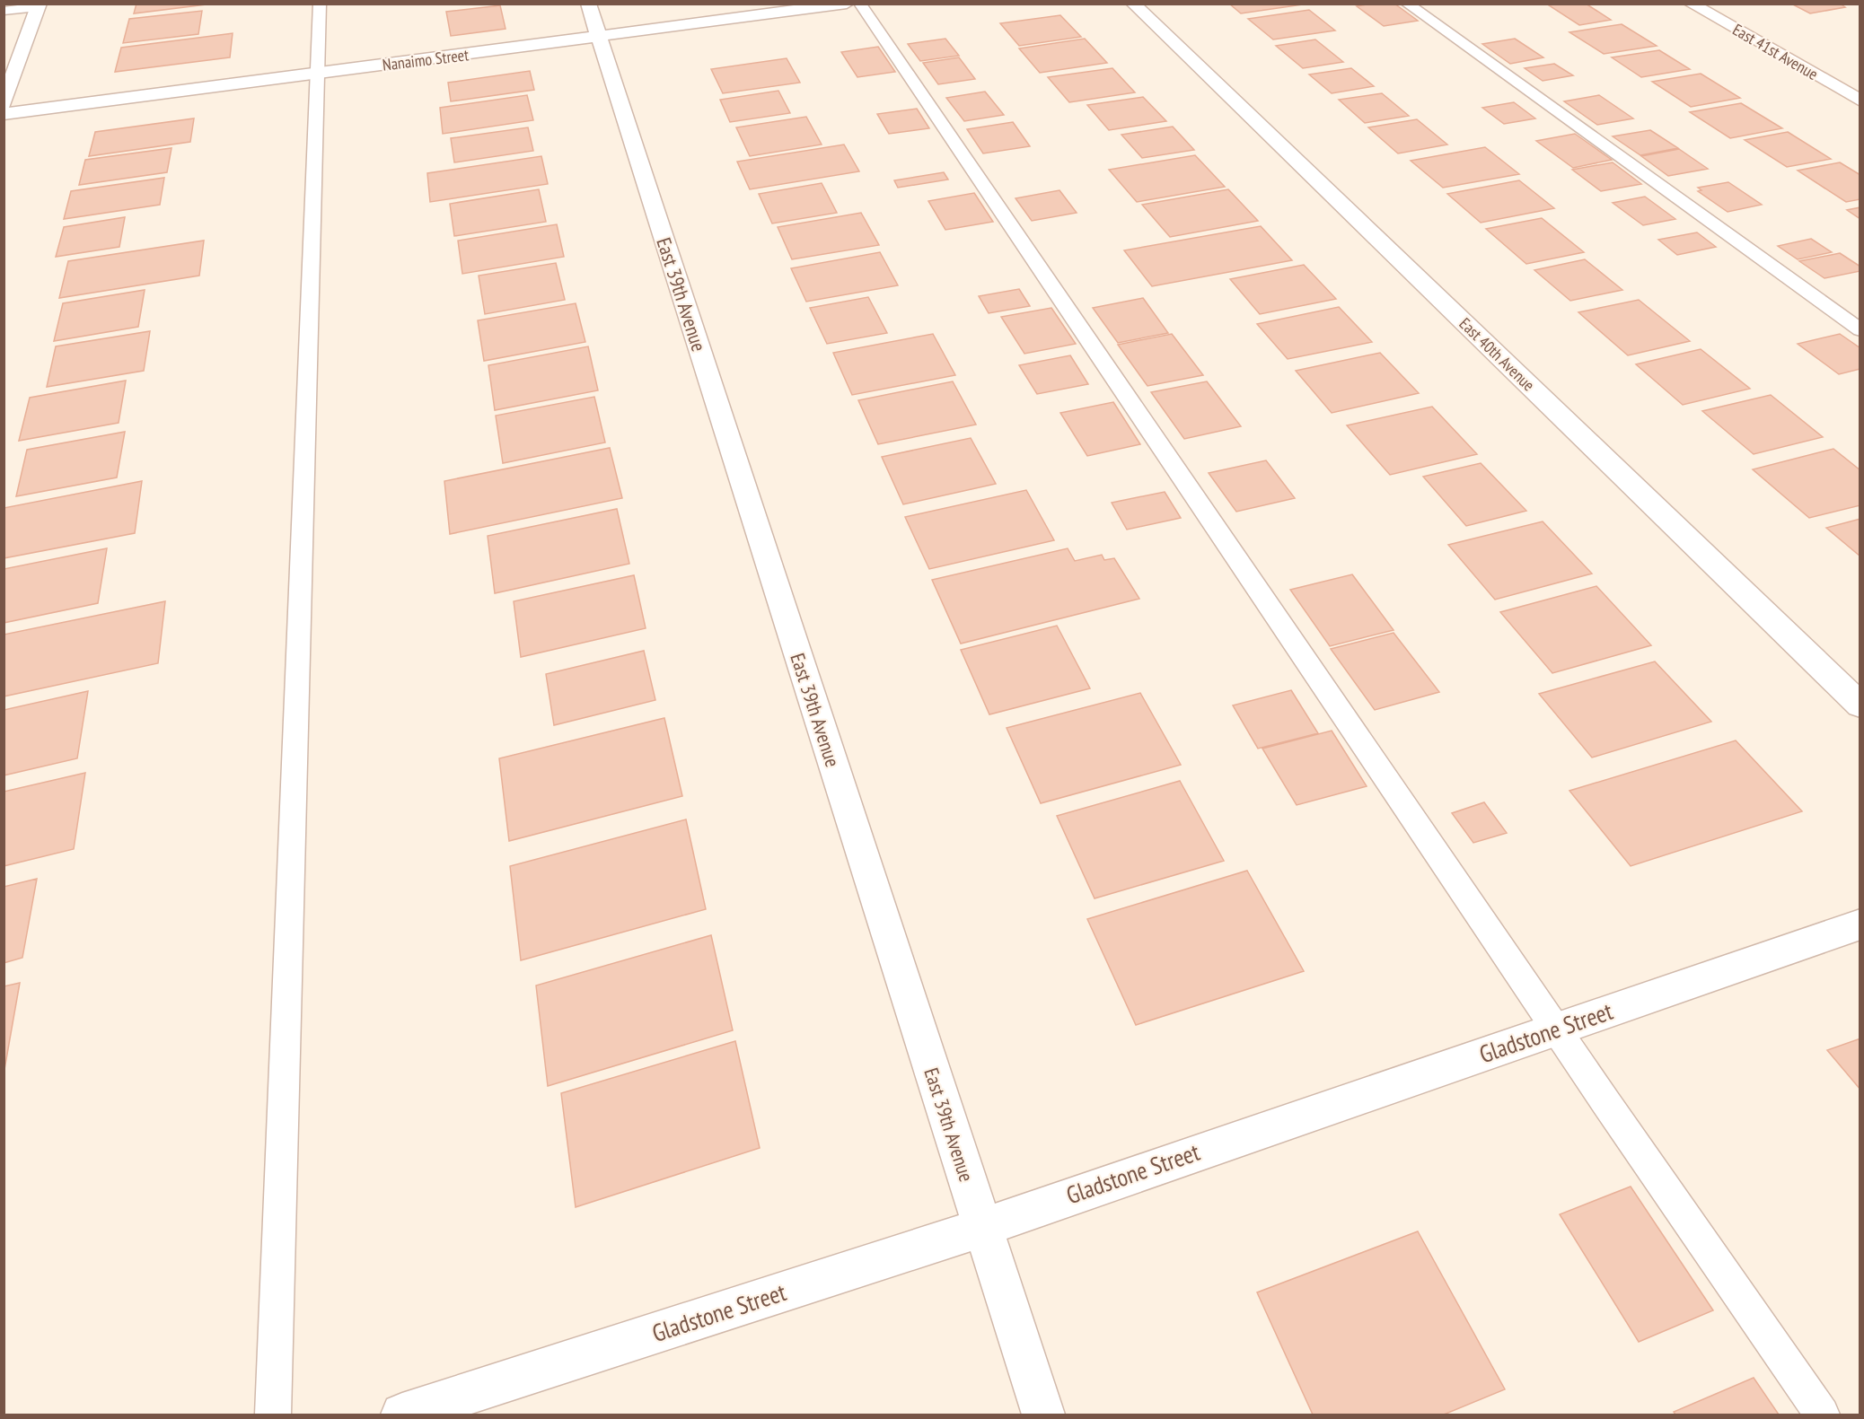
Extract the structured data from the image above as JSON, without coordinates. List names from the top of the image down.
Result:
{
  "streets": {
    "street": [
      "East 41st Avenue",
      "Nanaimo Street",
      "East 39th Avenue",
      "East 40th Avenue",
      "Gladstone Street"
    ]
  },
  "crossings": [
    ["Nanaimo Street", "East 39th Avenue"],
    ["East 39th Avenue", "Gladstone Street"]
  ]
}
